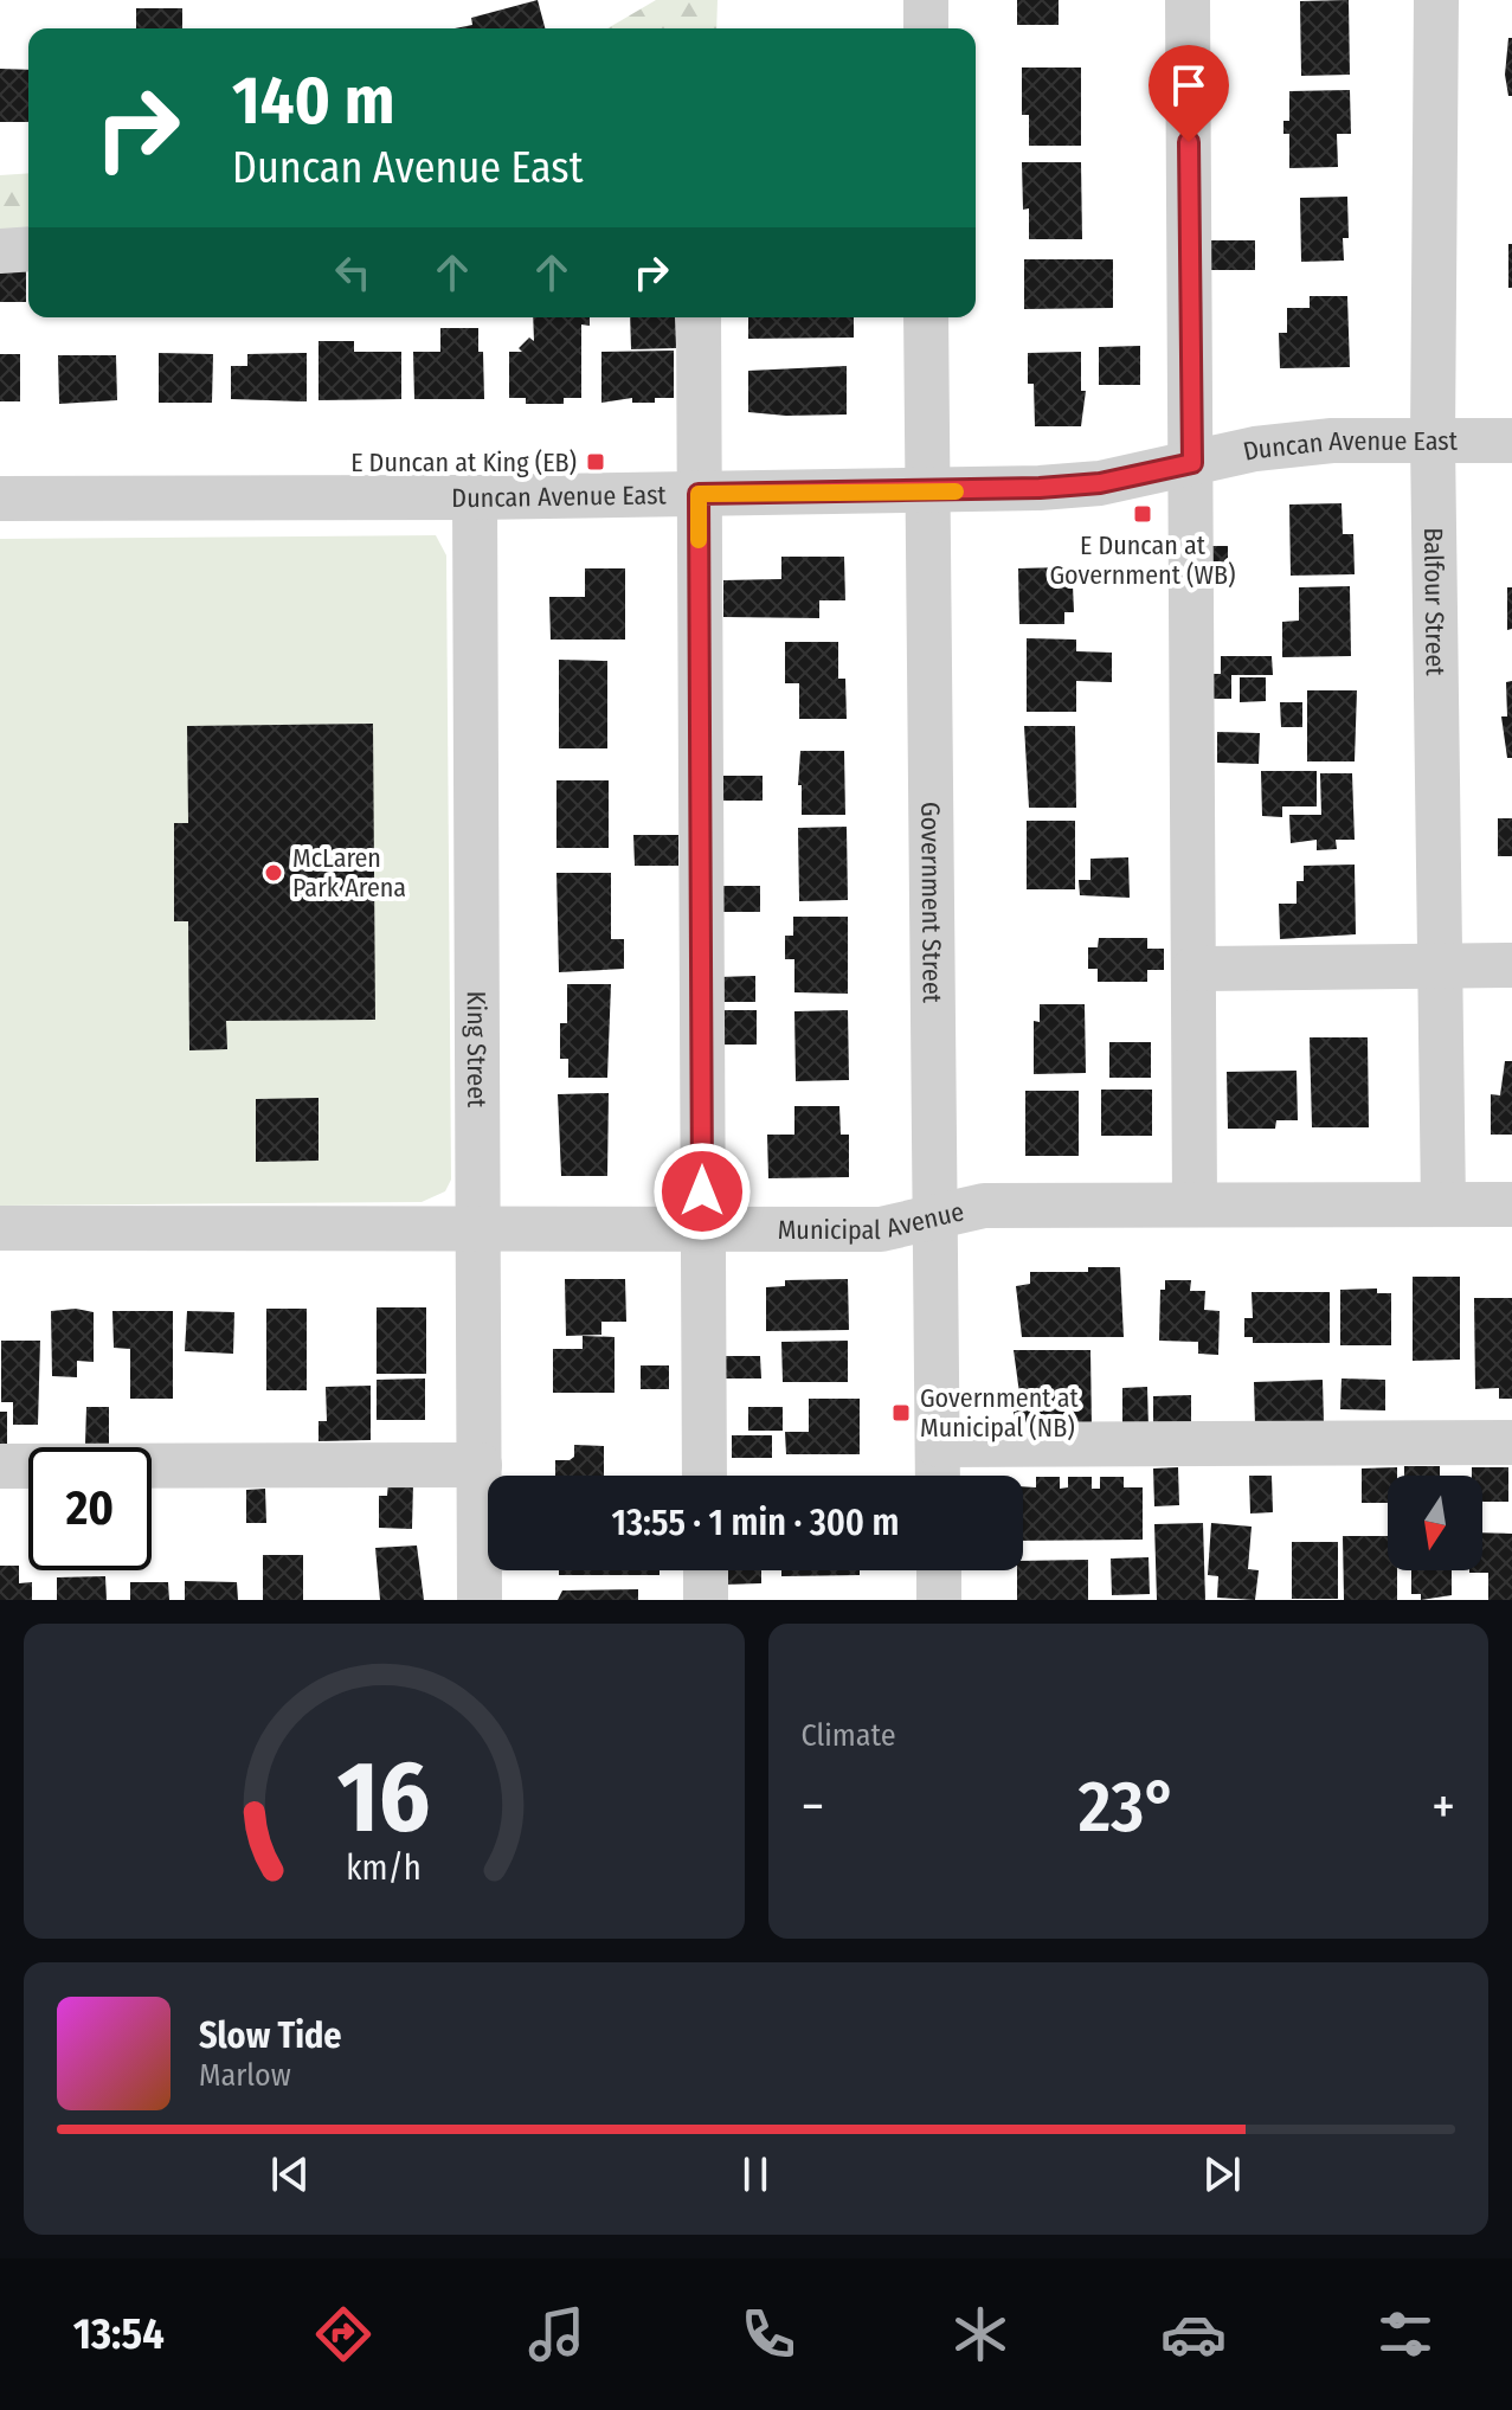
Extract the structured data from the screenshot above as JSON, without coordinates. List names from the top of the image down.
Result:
{
  "streets": {
    "street": [
      "Duncan Avenue East",
      "Balfour Street",
      "Government Street",
      "King Street",
      "Municipal Avenue"
    ]
  },
  "crossings": [
    ["Duncan Avenue East", "Balfour Street"],
    ["Duncan Avenue East", "Government Street"],
    ["Duncan Avenue East", "King Street"],
    ["Balfour Street", "Municipal Avenue"],
    ["Government Street", "Municipal Avenue"],
    ["King Street", "Municipal Avenue"]
  ],
  "places": {
    "transit": ["E Duncan at King (EB)", "E Duncan at Government (WB)", "Government at Municipal (NB)"],
    "other": ["McLaren Park Arena"]
  },
  "north": "bottom",
  "page": {
    "turn": ["140 m", "Duncan Avenue East"],
    "limit": "20",
    "trip": "13:55 · 1 min · 300 m",
    "tile": "Climate",
    "heat": ["−", "23°", "+"],
    "song": ["Slow Tide", "Marlow"],
    "tabs": "13:54",
    "gauge": ["16", "km/h"]
  }
}
